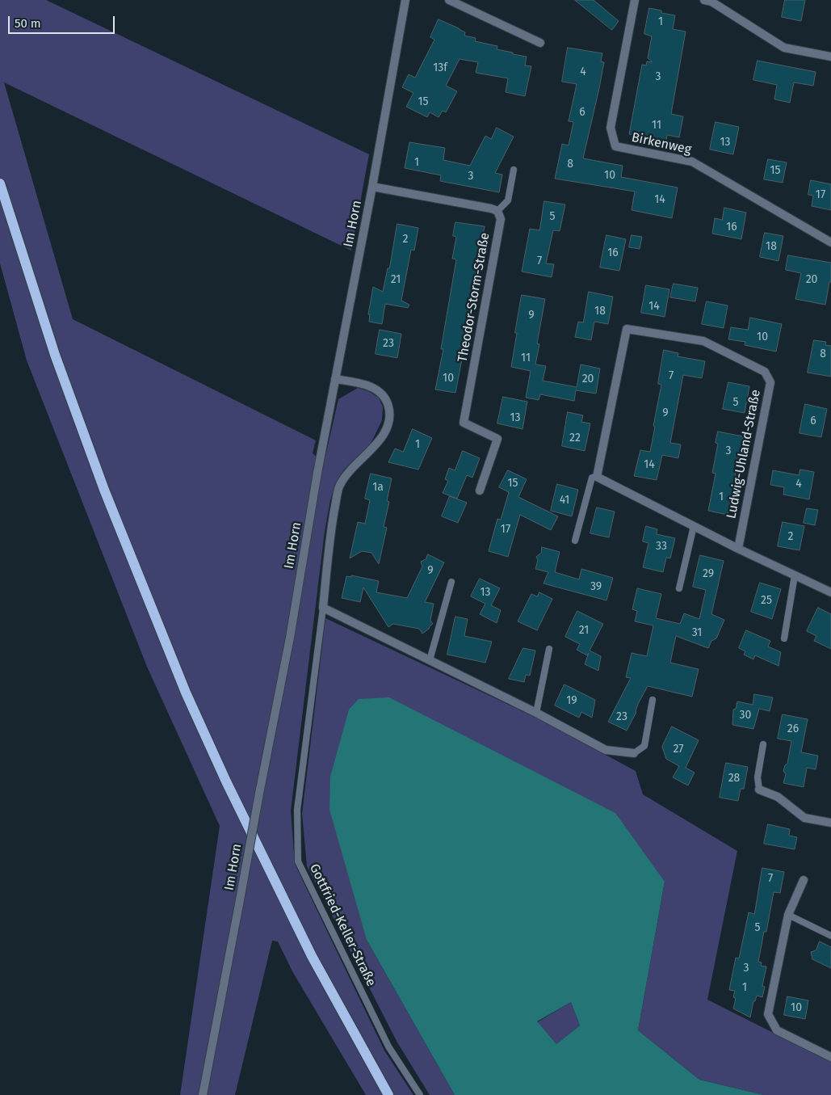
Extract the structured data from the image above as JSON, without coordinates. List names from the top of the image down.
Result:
{
  "streets": {
    "street": [
      "Birkenweg",
      "Im Horn",
      "Theodor-Storm-Straße",
      "Ludwig-Uhland-Straße",
      "Gottfried-Keller-Straße"
    ]
  },
  "crossings": [
    ["Im Horn", "Gottfried-Keller-Straße"]
  ],
  "house_numbers": [
    "1",
    "13f",
    "4",
    "3",
    "15",
    "6",
    "11",
    "13",
    "1",
    "8",
    "15",
    "10",
    "3",
    "17",
    "14",
    "5",
    "16",
    "2",
    "18",
    "16",
    "7",
    "21",
    "20",
    "14",
    "18",
    "9",
    "10",
    "23",
    "8",
    "11",
    "7",
    "10",
    "20",
    "5",
    "9",
    "13",
    "6",
    "22",
    "1",
    "3",
    "14",
    "15",
    "4",
    "1a",
    "1",
    "41",
    "17",
    "2",
    "33",
    "9",
    "29",
    "39",
    "13",
    "25",
    "21",
    "31",
    "19",
    "30",
    "23",
    "26",
    "27",
    "28",
    "7",
    "5",
    "3",
    "1",
    "10"
  ],
  "scale_bar": "50 m"
}
